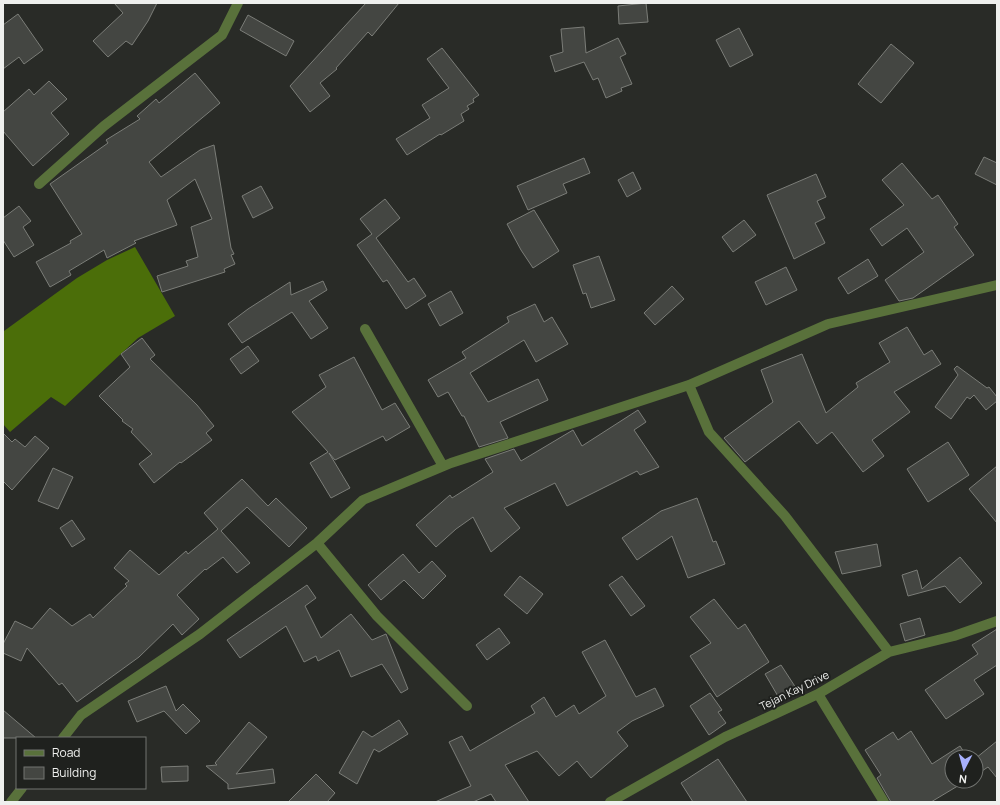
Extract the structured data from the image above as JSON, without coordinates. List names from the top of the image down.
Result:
{
  "streets": {
    "street": ["Tejan Kay Drive"]
  },
  "legend": ["Road", "Building"],
  "north": "bottom"
}
